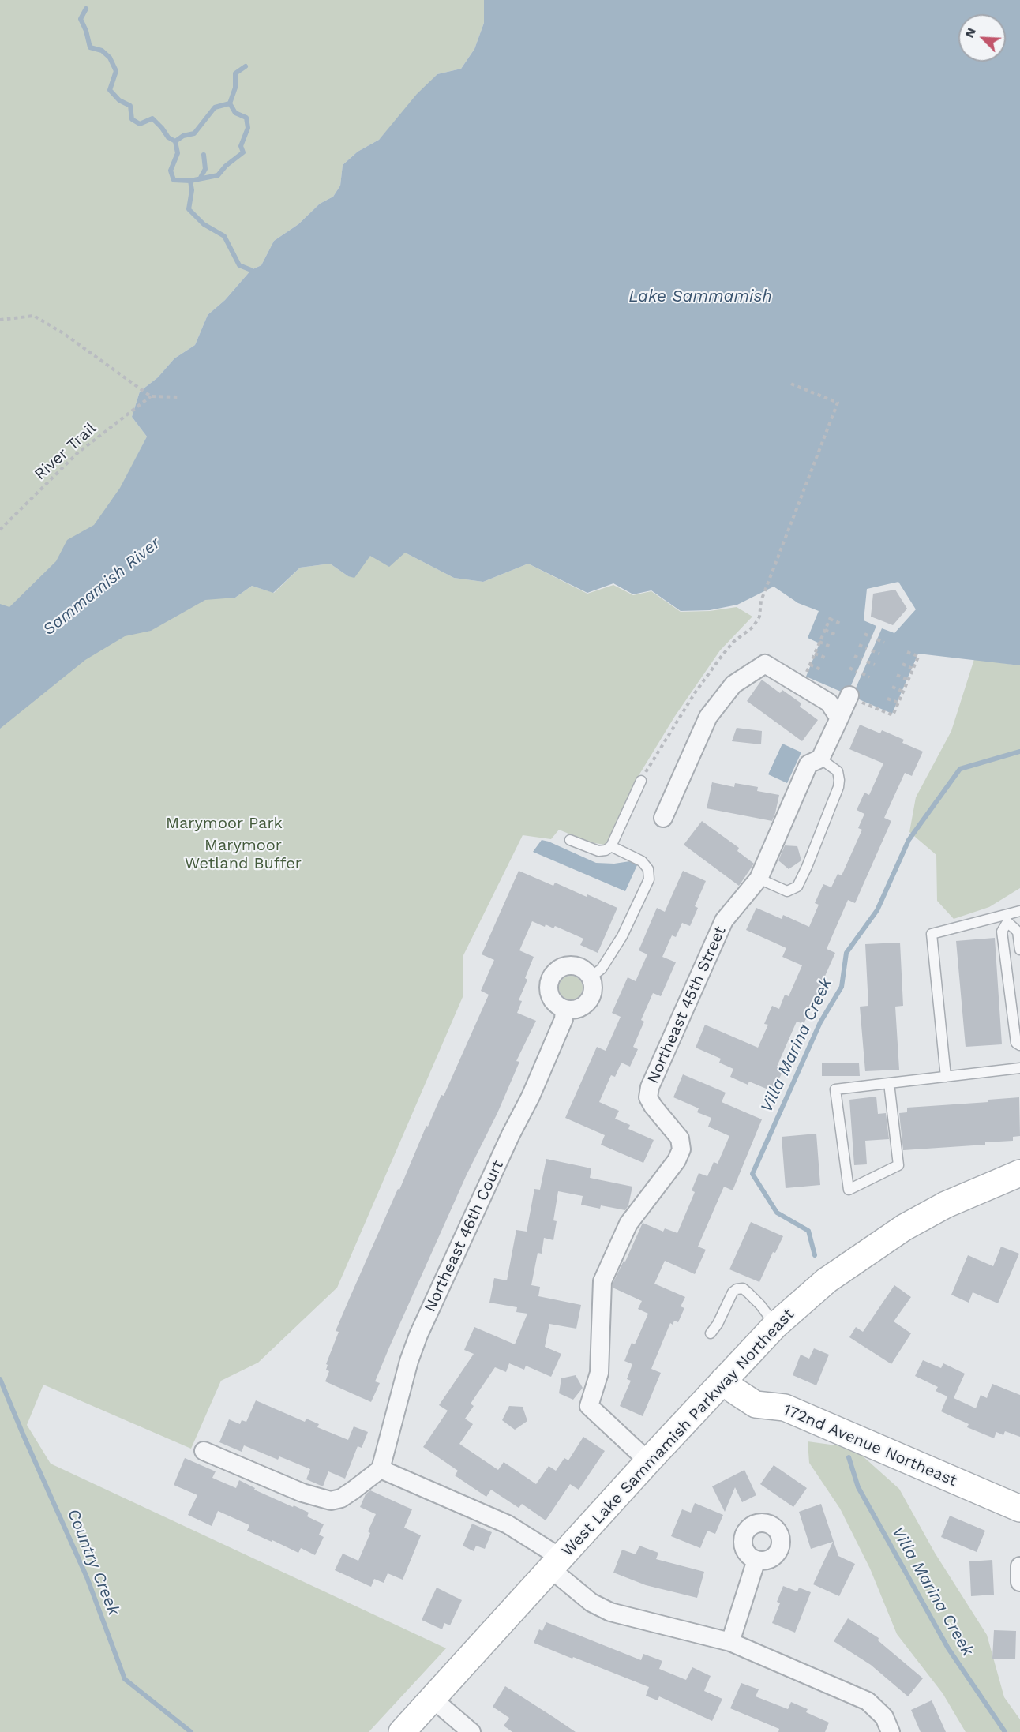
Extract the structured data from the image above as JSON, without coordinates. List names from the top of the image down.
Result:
{
  "streets": {
    "main road": ["West Lake Sammamish Parkway Northeast", "172nd Avenue Northeast"],
    "street": ["Northeast 45th Street", "Northeast 46th Court"],
    "path": ["River Trail"]
  },
  "crossings": [
    ["Northeast 45th Street", "West Lake Sammamish Parkway Northeast"],
    ["West Lake Sammamish Parkway Northeast", "172nd Avenue Northeast"]
  ],
  "water": [
    "Lake Sammamish",
    "Sammamish River",
    "Villa Marina Creek",
    "Country Creek"
  ],
  "parks": ["Marymoor Park", "Marymoor Wetland Buffer"],
  "north": "top left"
}
